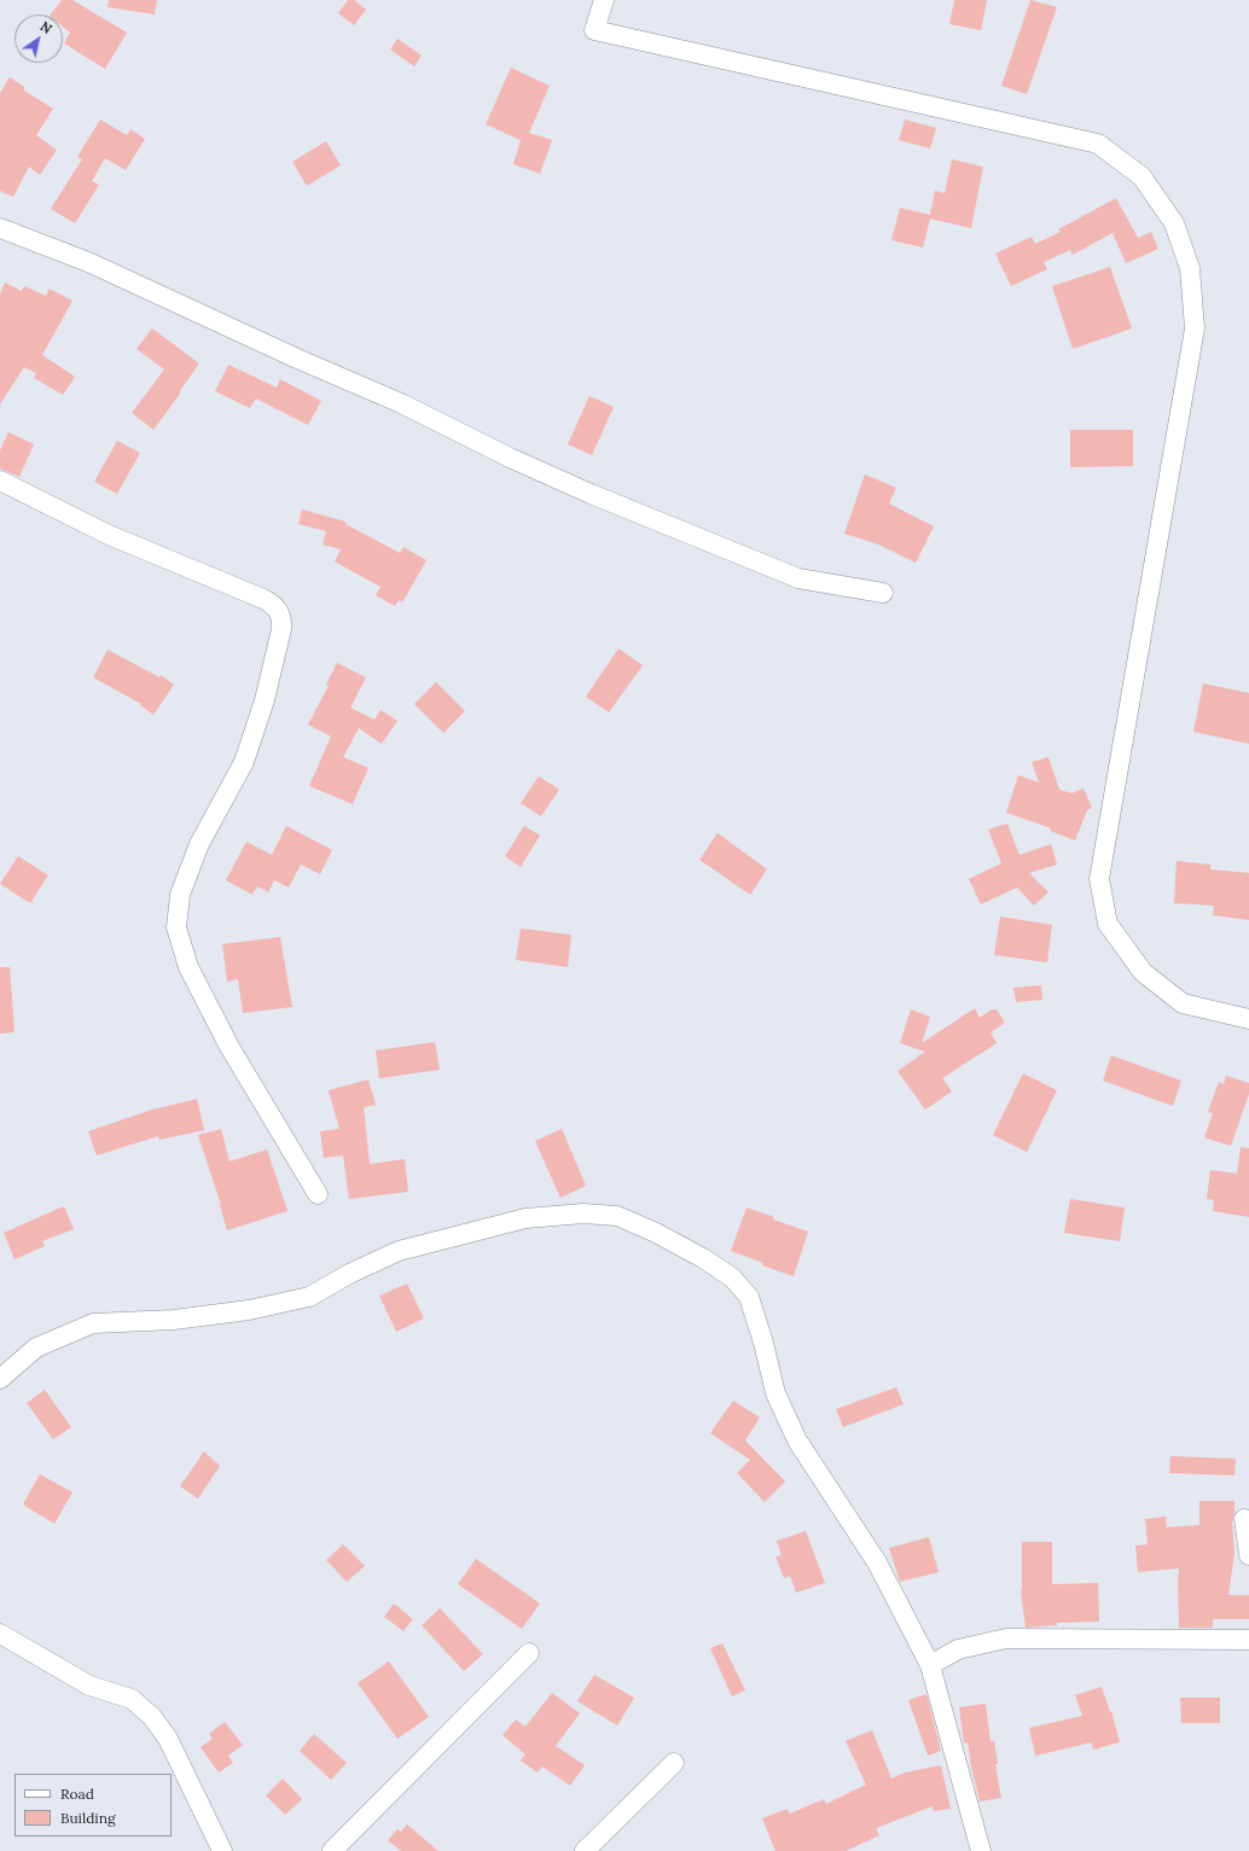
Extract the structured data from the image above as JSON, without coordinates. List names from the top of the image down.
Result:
{
  "legend": ["Road", "Building"],
  "north": "top right"
}
